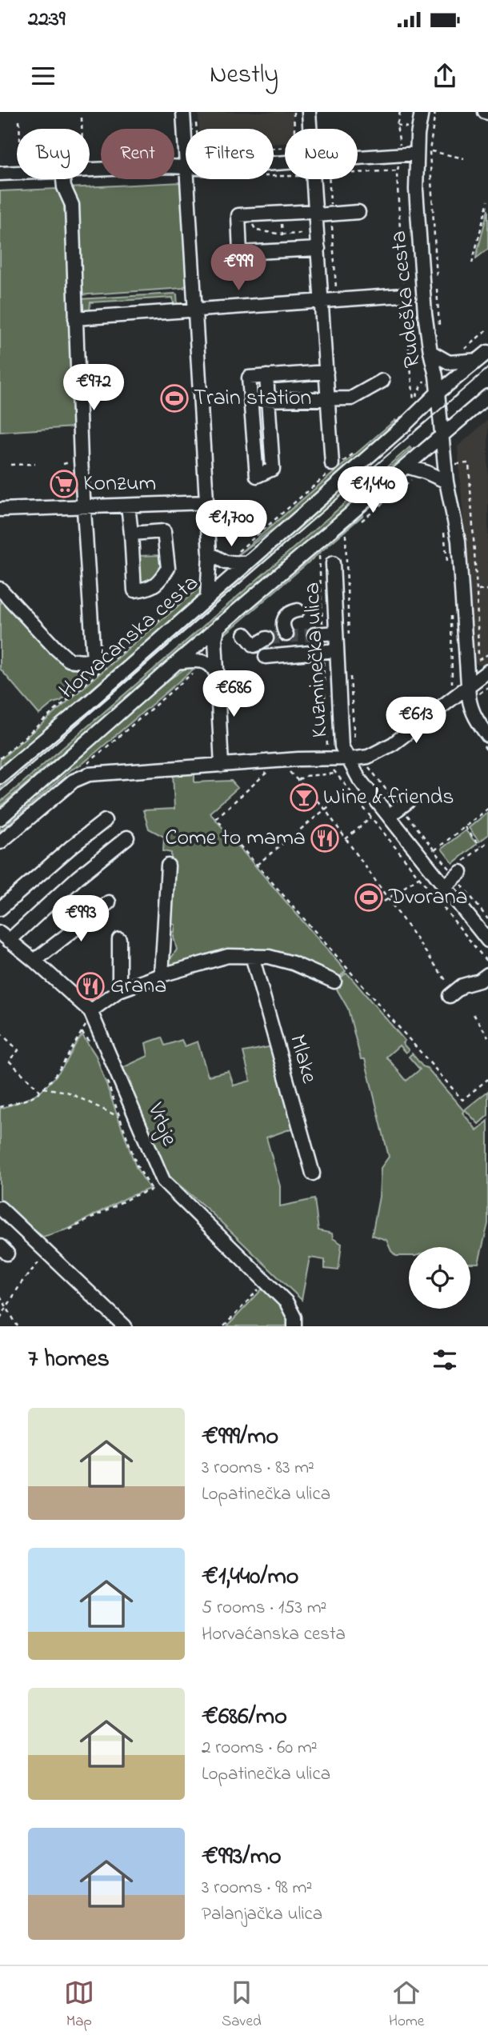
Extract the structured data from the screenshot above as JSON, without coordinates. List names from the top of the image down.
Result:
{
  "streets": {
    "street": [
      "Rudeška cesta",
      "Horvaćanska cesta",
      "Kuzminečka ulica",
      "Mlake",
      "Vrbje"
    ]
  },
  "crossings": [
    ["Rudeška cesta", "Horvaćanska cesta"]
  ],
  "places": {
    "sports": ["Train station", "Dvorana"],
    "supermarket": ["Konzum"],
    "bar": ["Wine & friends"],
    "restaurant": ["Come to mama", "Grana"]
  },
  "page": {
    "status": "22:39",
    "header": "Nestly",
    "chip": [
      "Buy",
      "Rent",
      "Filters",
      "New"
    ],
    "price": [
      "€999",
      "€972",
      "€1,440",
      "€1,700",
      "€686",
      "€613",
      "€993"
    ],
    "heading": "7 homes",
    "list": [
      {
        "name": "€999/mo",
        "note": "3 rooms · 83 m² · Lopatinečka ulica"
      },
      {
        "name": "€1,440/mo",
        "note": "5 rooms · 153 m² · Horvaćanska cesta"
      },
      {
        "name": "€686/mo",
        "note": "2 rooms · 60 m² · Lopatinečka ulica"
      },
      {
        "name": "€993/mo",
        "note": "3 rooms · 98 m² · Palanjačka ulica"
      }
    ],
    "tabs": ["Map", "Saved", "Home"]
  }
}
